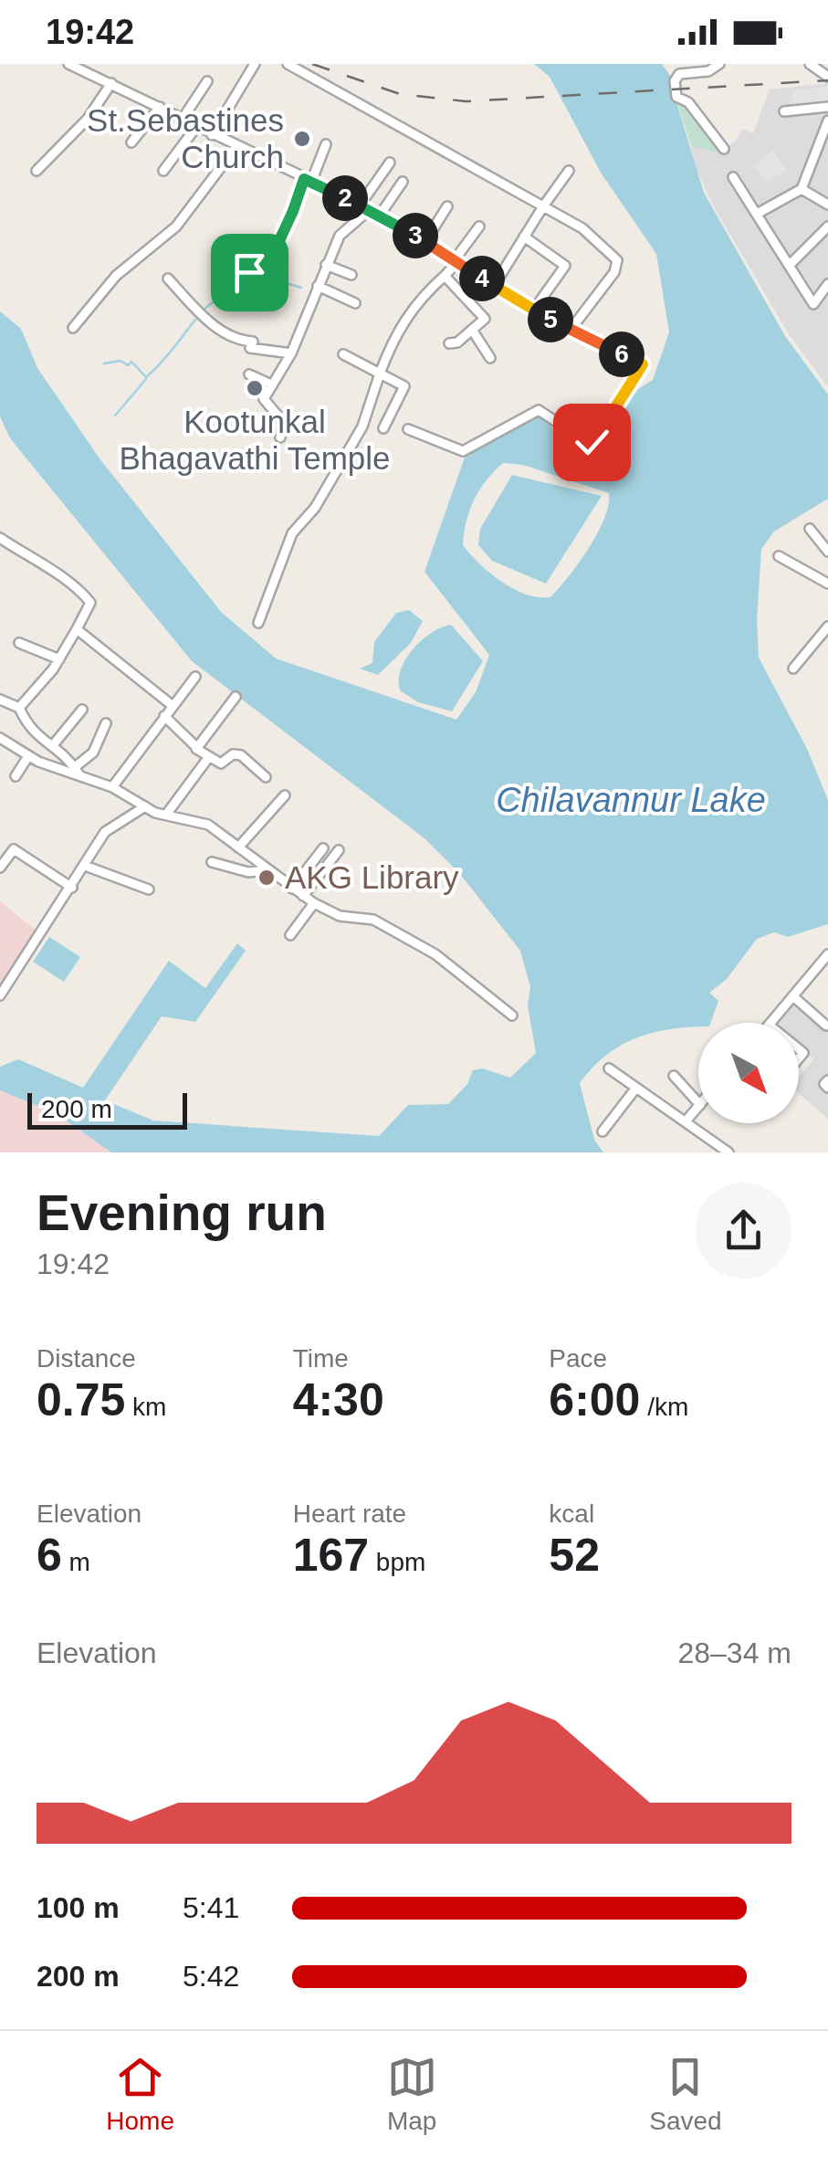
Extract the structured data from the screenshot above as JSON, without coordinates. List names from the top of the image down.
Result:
{
  "water": ["Chilavannur Lake"],
  "places": ["St.Sebastines Church", "Kootunkal Bhagavathi Temple", "AKG Library"],
  "scale_bar": "200 m",
  "north": "bottom right",
  "page": {
    "status": "19:42",
    "pins": [
      "2",
      "3",
      "4",
      "5",
      "6"
    ],
    "scale": "200 m",
    "heading": ["Evening run", "19:42"],
    "stats": [
      ["Distance", "0.75 km"],
      ["Time", "4:30"],
      ["Pace", "6:00 /km"],
      ["Elevation", "6 m"],
      ["Heart rate", "167 bpm"],
      ["kcal", "52"]
    ],
    "chart": ["Elevation", "28–34 m"],
    "list": [
      {
        "name": "100 m",
        "note": "5:41"
      },
      {
        "name": "200 m",
        "note": "5:42"
      }
    ],
    "tabs": ["Home", "Map", "Saved"]
  }
}
